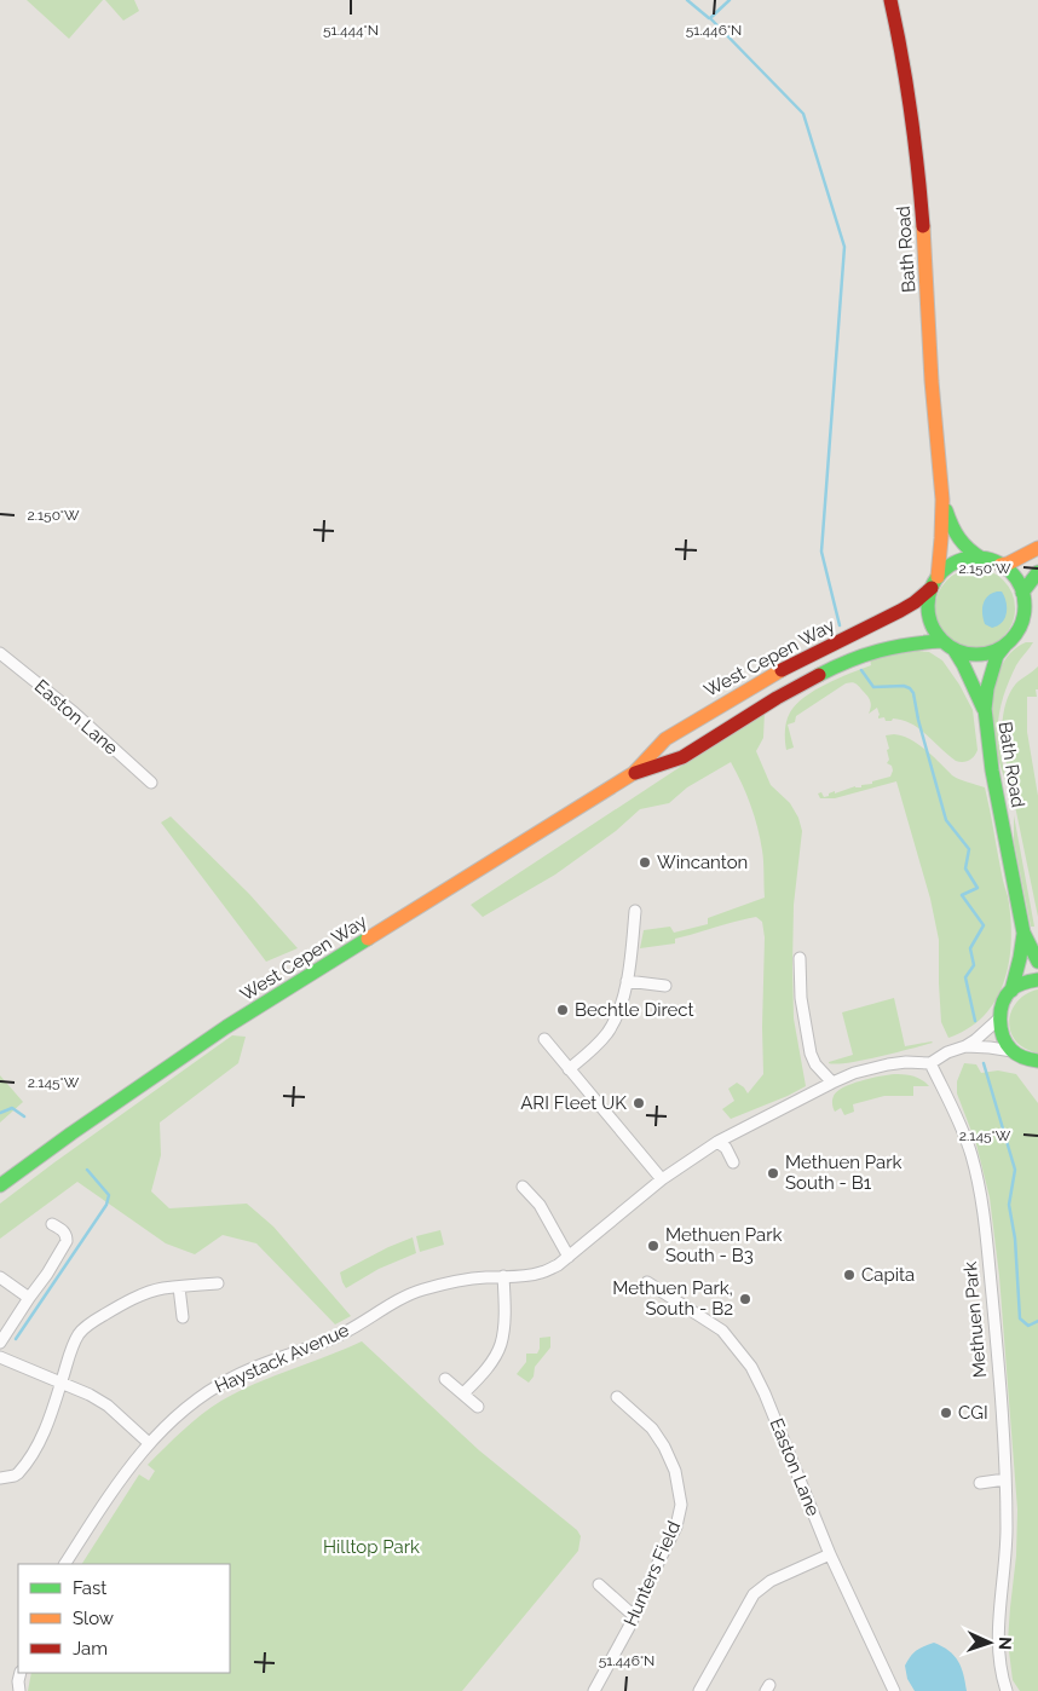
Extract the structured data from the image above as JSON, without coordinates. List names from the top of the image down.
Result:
{
  "streets": {
    "main road": ["Bath Road", "West Cepen Way"],
    "street": [
      "Easton Lane",
      "Methuen Park",
      "Haystack Avenue",
      "Hunters Field"
    ]
  },
  "crossings": [
    ["Bath Road", "West Cepen Way"]
  ],
  "parks": ["Hilltop Park"],
  "places": [
    "Wincanton",
    "Bechtle Direct",
    "ARI Fleet UK",
    "Methuen Park South - B1",
    "Methuen Park South - B3",
    "Capita",
    "Methuen Park, South - B2",
    "CGI"
  ],
  "legend": ["Fast", "Slow", "Jam"],
  "north": "right",
  "coordinates": [
    "51.444°N",
    "51.446°N",
    "2.150°W",
    "2.145°W"
  ]
}
